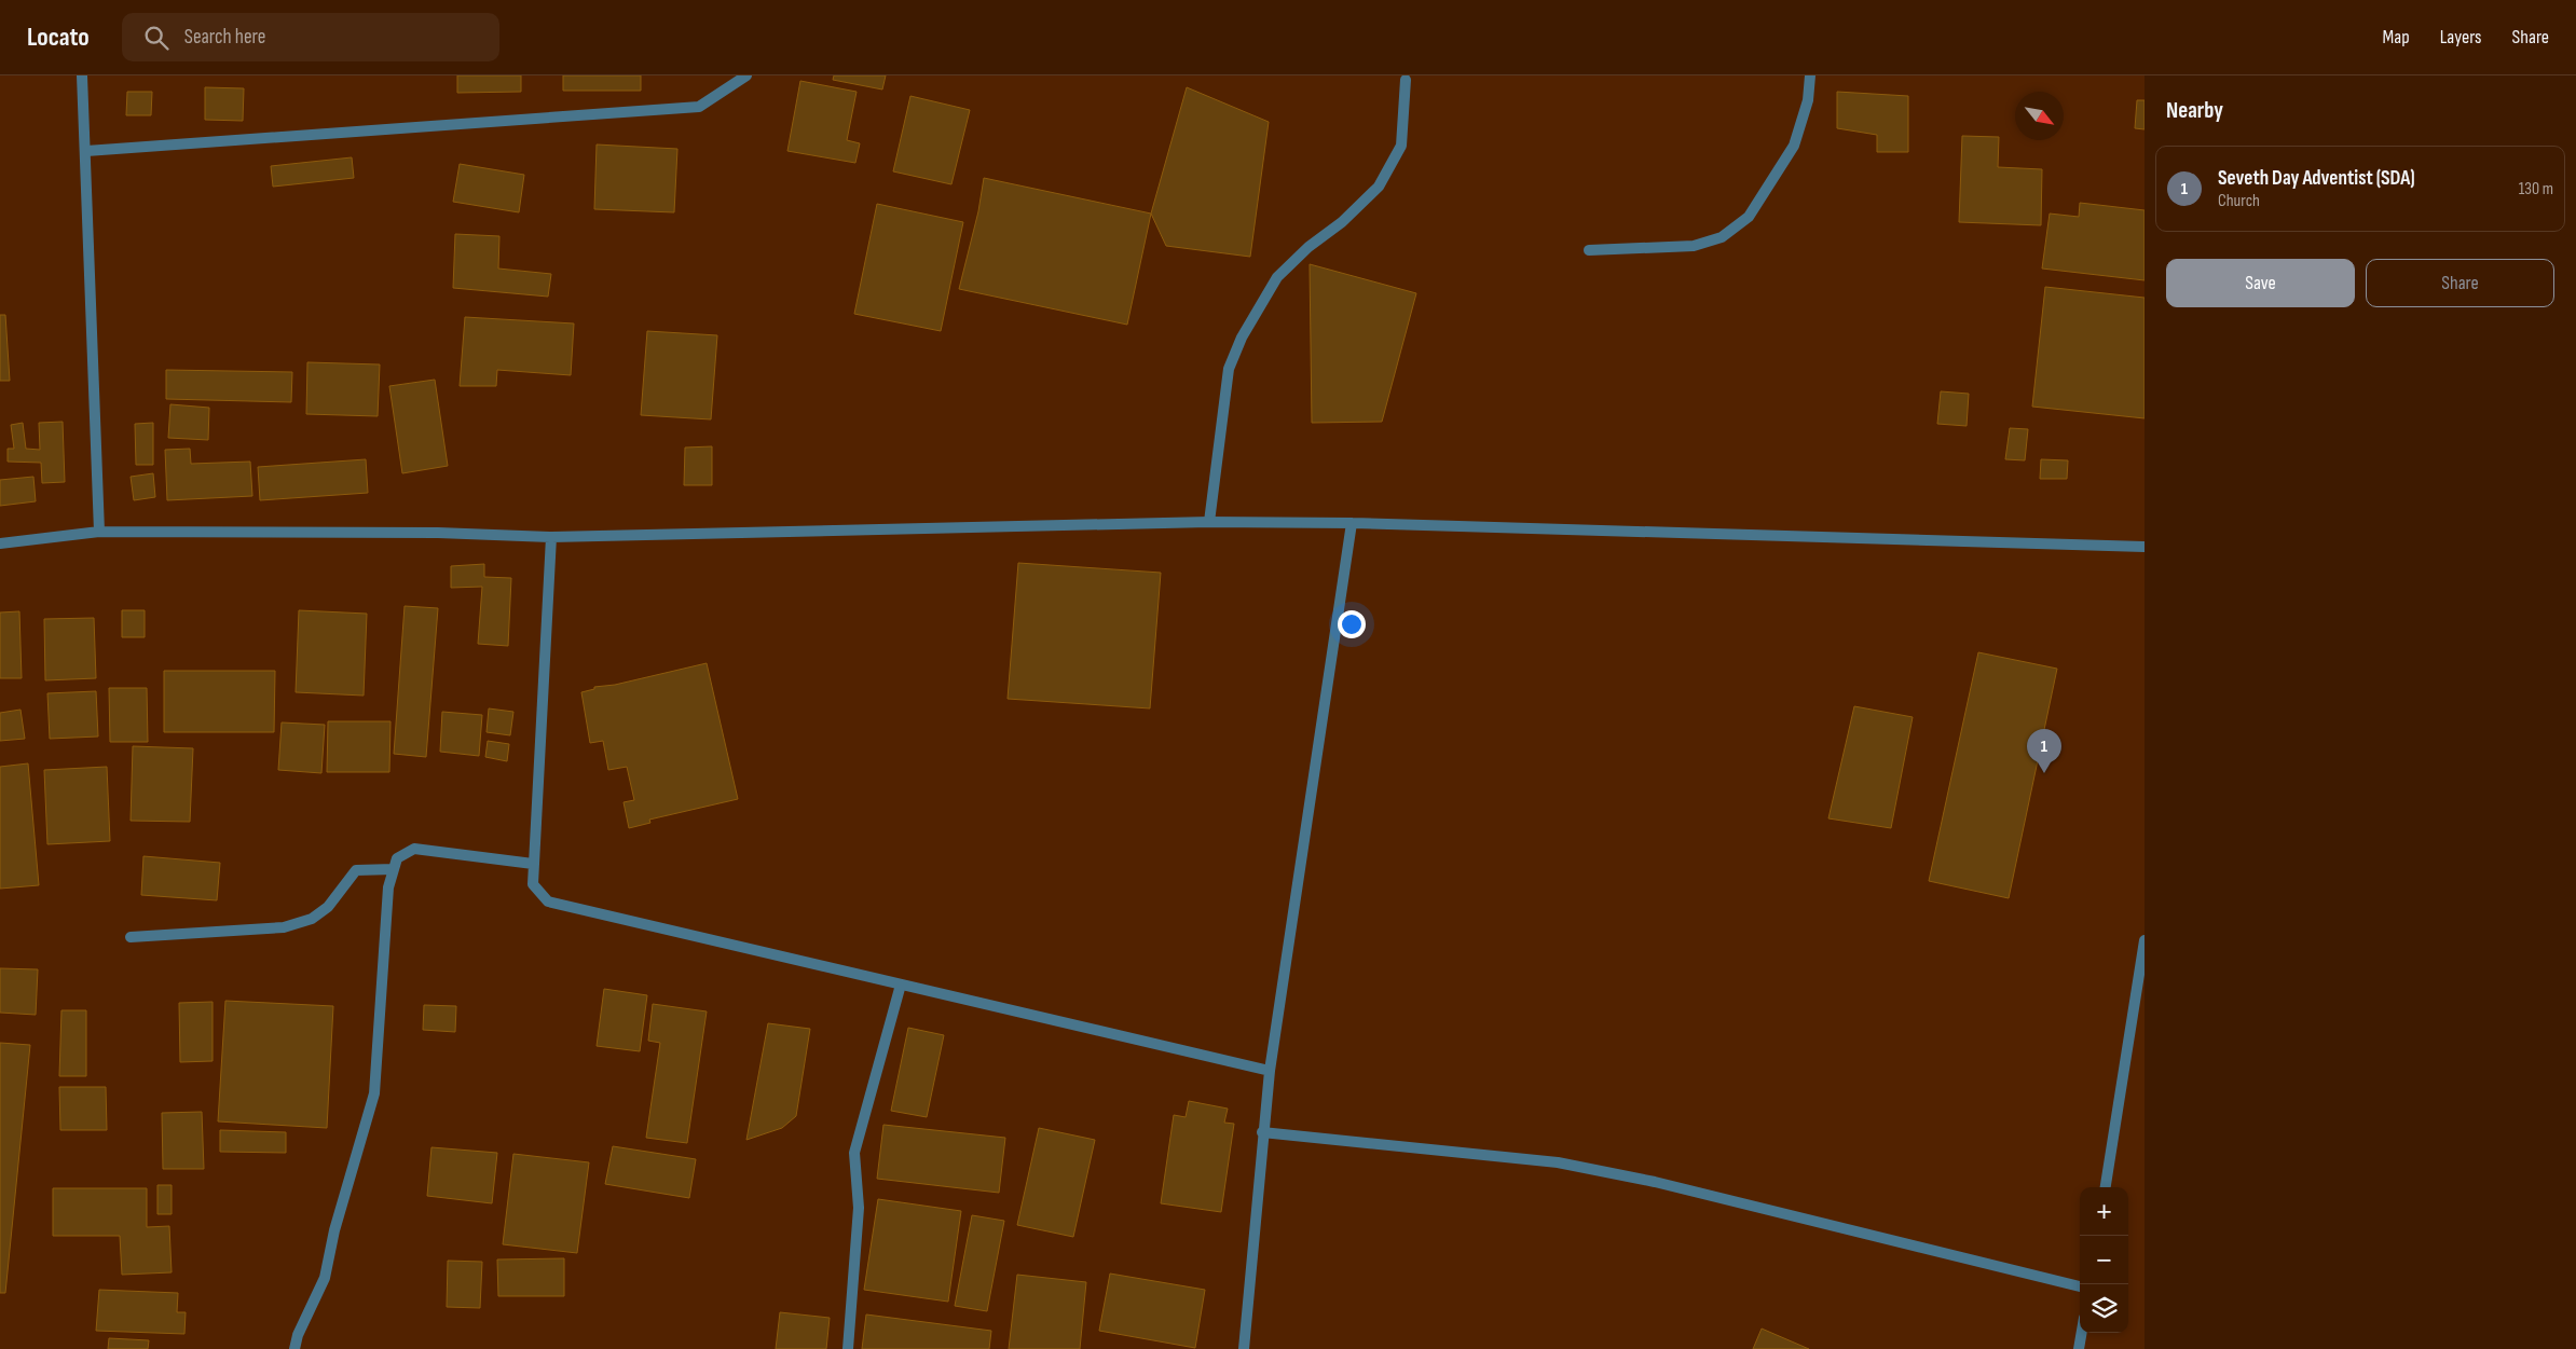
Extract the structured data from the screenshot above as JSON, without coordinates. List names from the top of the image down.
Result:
{
  "north": "bottom right",
  "page": {
    "header": "Locato",
    "search": "Search here",
    "nav": ["Map", "Layers", "Share"],
    "heading": "Nearby",
    "list": [
      {
        "mark": "1",
        "name": "Seveth Day Adventist (SDA)",
        "note": "Church",
        "value": "130 m"
      }
    ],
    "buttons": ["Save", "Share"],
    "pins": "1",
    "map_buttons": ["+", "−"]
  }
}
